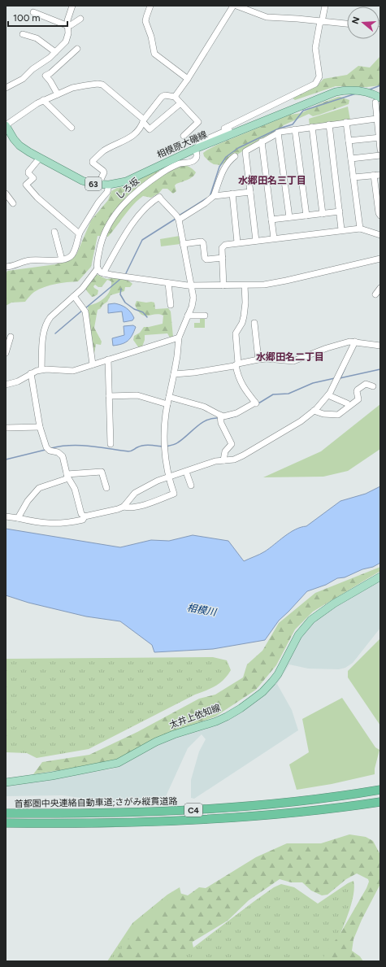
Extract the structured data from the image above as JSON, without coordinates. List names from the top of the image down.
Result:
{
  "streets": {
    "highway": ["首都圏中央連絡自動車道;さがみ縦貫道路", "C4"],
    "main road": ["相模原大磯線", "63", "太井上依知線"],
    "street": ["しろ坂"]
  },
  "crossings": [
    ["相模原大磯線", "しろ坂"]
  ],
  "districts": ["水郷田名三丁目", "水郷田名二丁目"],
  "water": ["相模川"],
  "scale_bar": "100 m",
  "north": "left"
}
